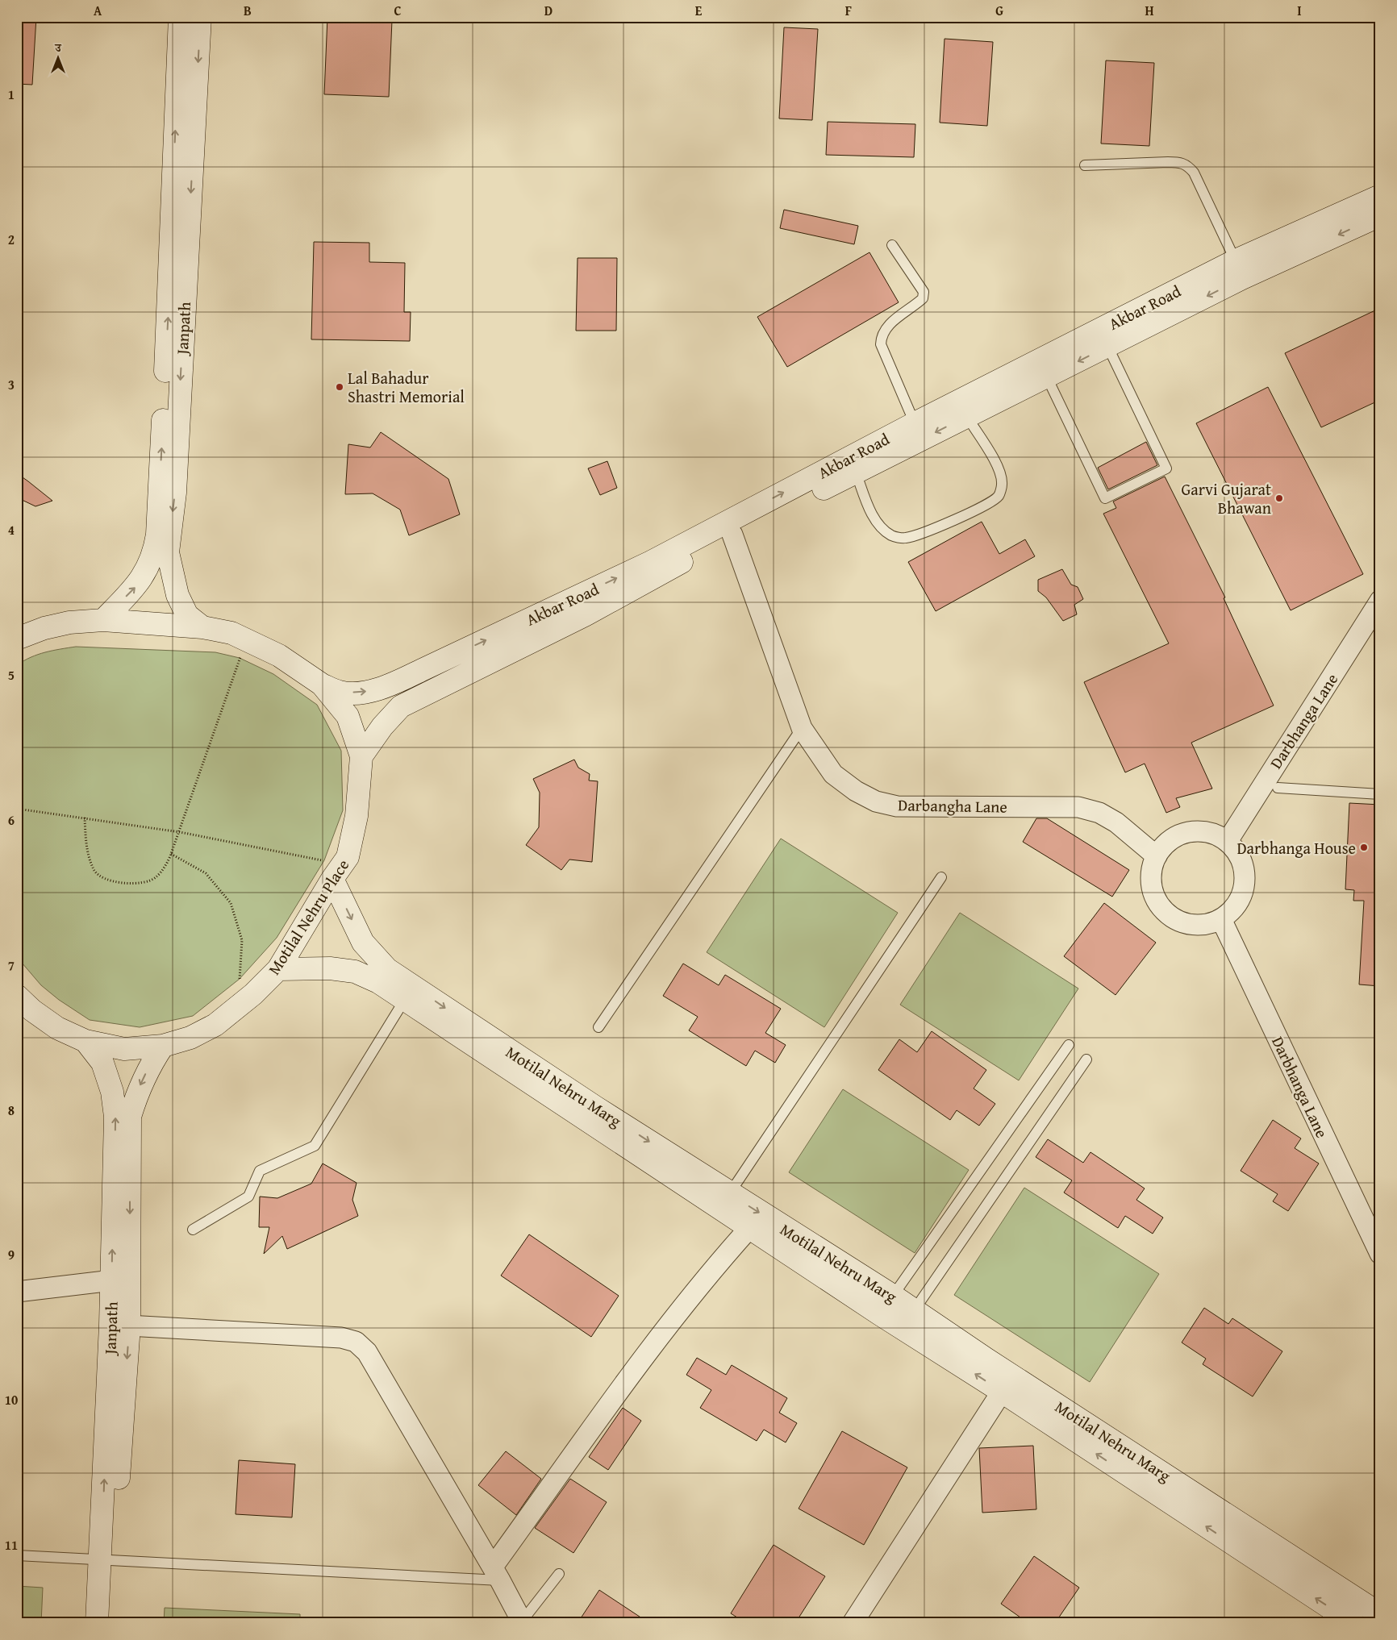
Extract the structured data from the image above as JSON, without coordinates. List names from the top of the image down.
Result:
{
  "streets": {
    "main road": [
      "Akbar Road",
      "Janpath",
      "Motilal Nehru Place",
      "Motilal Nehru Marg"
    ],
    "street": ["Darbhanga Lane", "Darbangha Lane"]
  },
  "crossings": [
    ["Akbar Road", "Darbangha Lane"],
    ["Akbar Road", "Motilal Nehru Place"],
    ["Janpath", "Motilal Nehru Place"],
    ["Darbhanga Lane", "Darbangha Lane"],
    ["Motilal Nehru Place", "Motilal Nehru Marg"]
  ],
  "places": ["Lal Bahadur Shastri Memorial", "Garvi Gujarat Bhawan", "Darbhanga House"],
  "north": "top",
  "grid": {
    "columns": [
      "A",
      "B",
      "C",
      "D",
      "E",
      "F",
      "G",
      "H",
      "I"
    ],
    "rows": [
      "1",
      "2",
      "3",
      "4",
      "5",
      "6",
      "7",
      "8",
      "9",
      "10",
      "11"
    ]
  }
}
